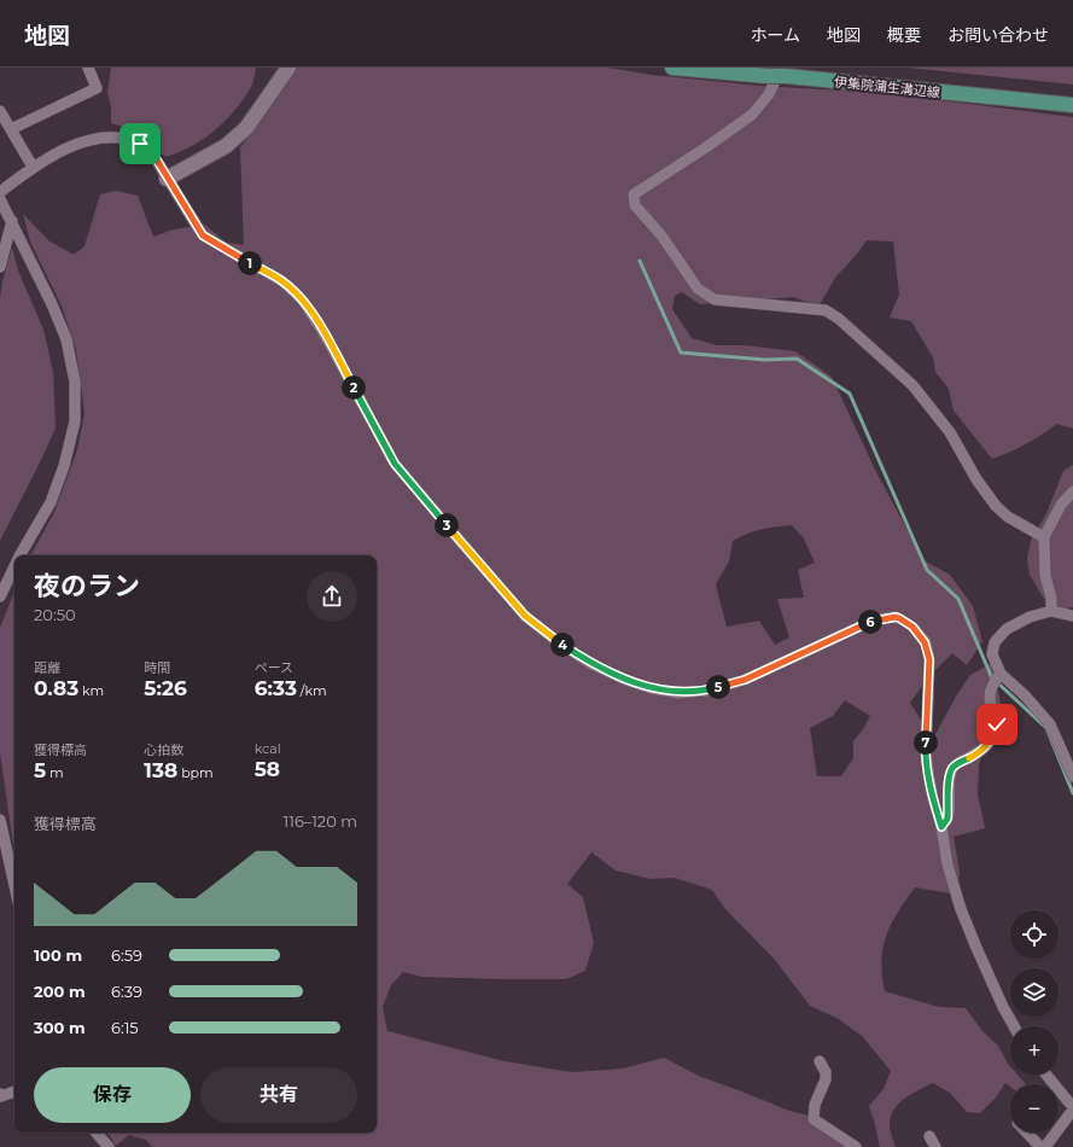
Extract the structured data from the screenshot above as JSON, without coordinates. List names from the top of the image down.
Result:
{
  "streets": {
    "main road": ["伊集院蒲生溝辺線"]
  },
  "page": {
    "header": "地図",
    "nav": [
      "ホーム",
      "地図",
      "概要",
      "お問い合わせ"
    ],
    "pins": [
      "1",
      "2",
      "3",
      "6",
      "4",
      "5",
      "7"
    ],
    "heading": ["夜のラン", "20:50"],
    "stats": [
      ["距離", "0.83 km"],
      ["時間", "5:26"],
      ["ペース", "6:33 /km"],
      ["獲得標高", "5 m"],
      ["心拍数", "138 bpm"],
      ["kcal", "58"]
    ],
    "chart": ["獲得標高", "116–120 m"],
    "map_buttons": ["+", "−"],
    "list": [
      {
        "name": "100 m",
        "note": "6:59"
      },
      {
        "name": "200 m",
        "note": "6:39"
      },
      {
        "name": "300 m",
        "note": "6:15"
      }
    ],
    "buttons": ["保存", "共有"]
  }
}
